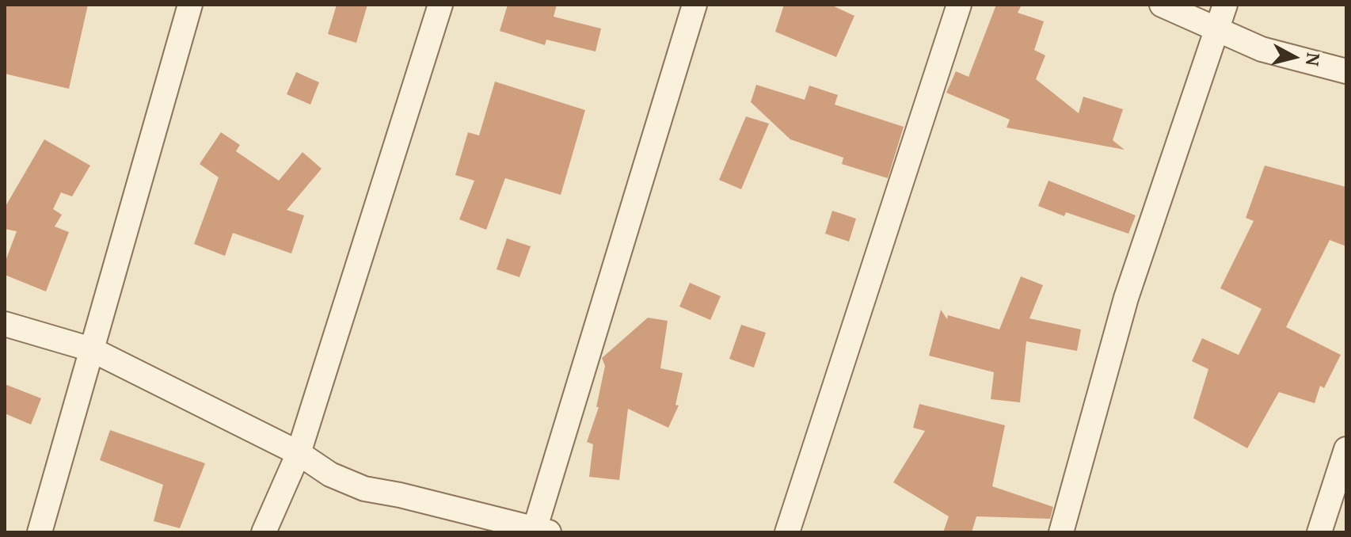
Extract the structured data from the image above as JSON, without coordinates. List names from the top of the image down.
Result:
{
  "north": "right"
}
